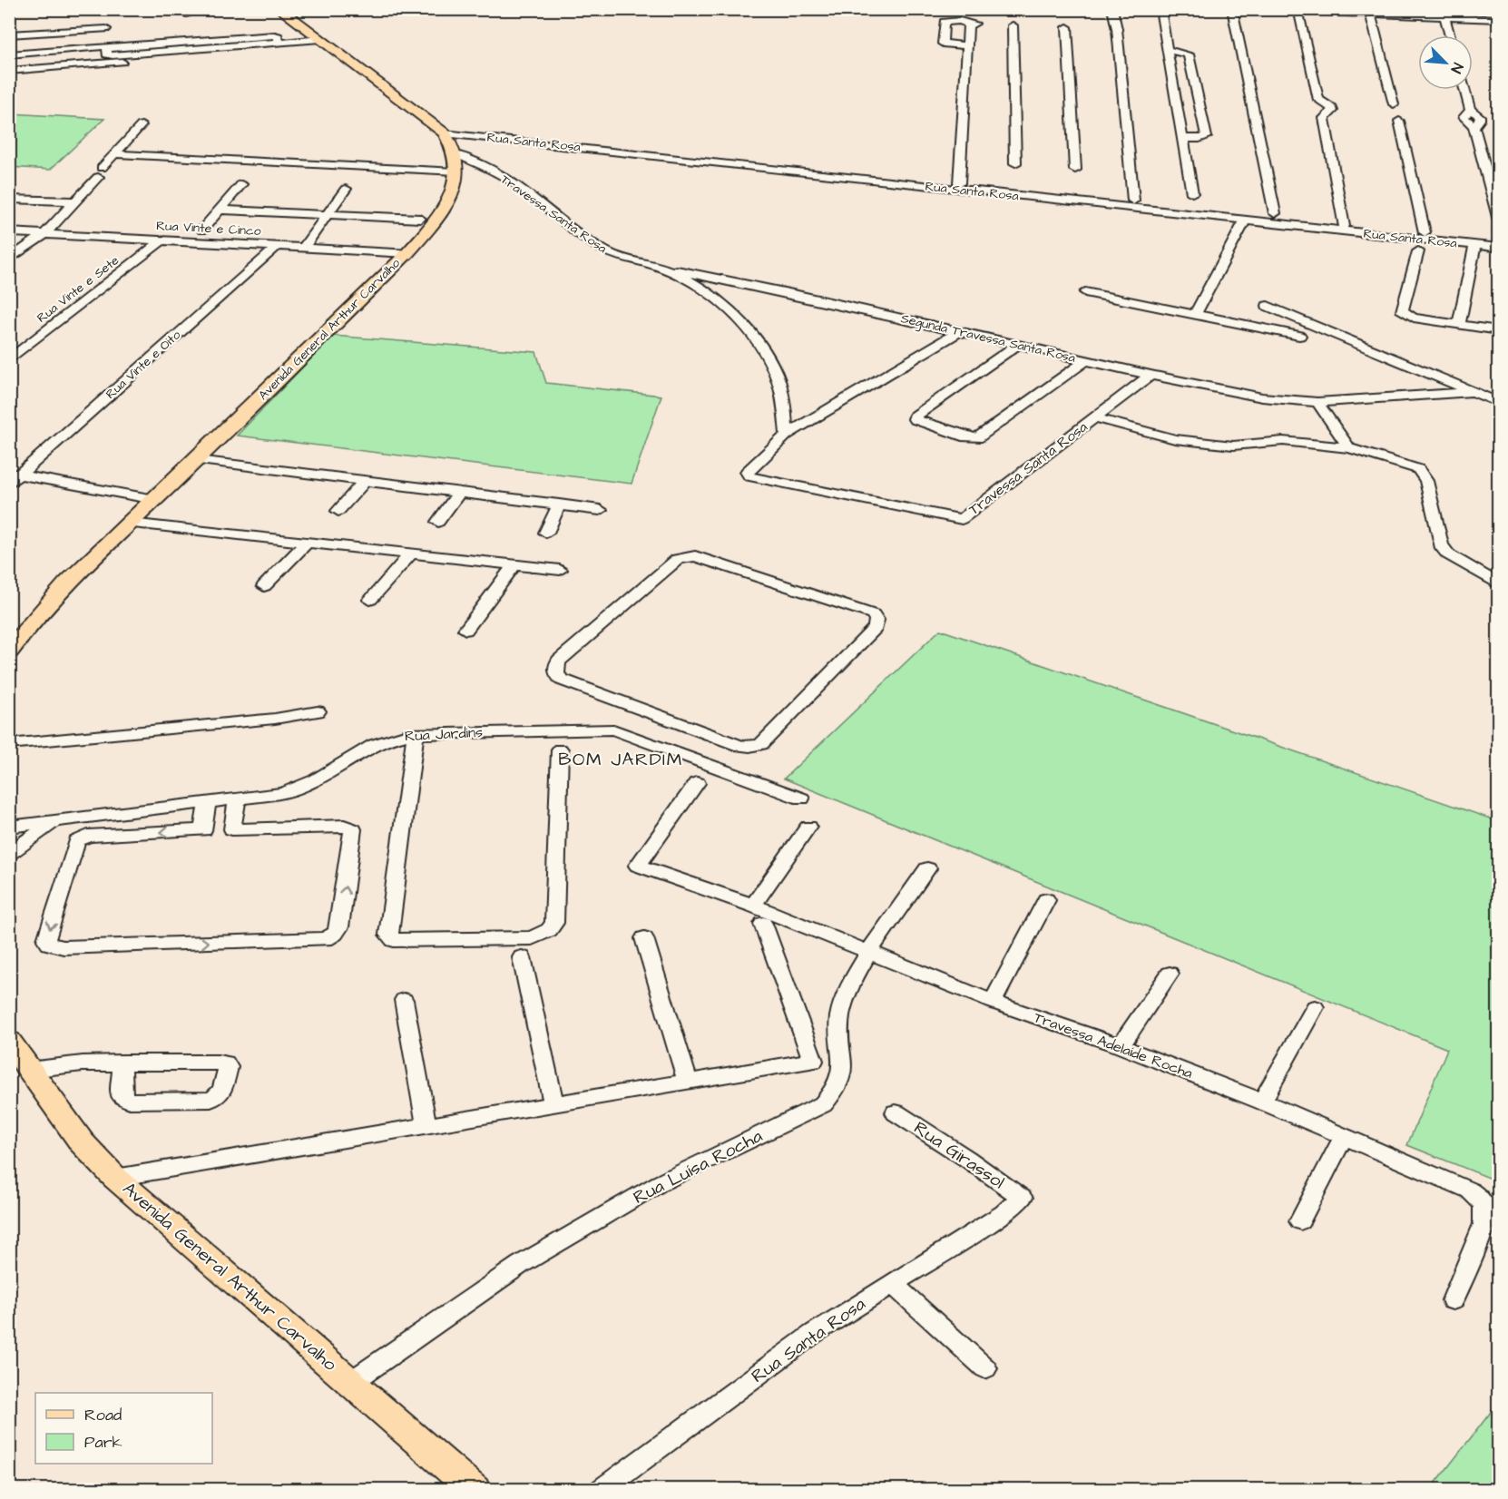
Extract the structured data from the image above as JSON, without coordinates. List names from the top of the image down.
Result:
{
  "streets": {
    "main road": ["Avenida General Arthur Carvalho"],
    "street": [
      "Rua Santa Rosa",
      "Travessa Santa Rosa",
      "Rua Vinte e Cinco",
      "Rua Vinte e Sete",
      "Segunda Travessa Santa Rosa",
      "Rua Vinte e Oito",
      "Rua Jardins",
      "Travessa Adelaíde Rocha",
      "Rua Girassol",
      "Rua Luísa Rocha"
    ]
  },
  "crossings": [
    ["Rua Santa Rosa", "Avenida General Arthur Carvalho"],
    ["Rua Santa Rosa", "Rua Girassol"],
    ["Travessa Santa Rosa", "Avenida General Arthur Carvalho"],
    ["Travessa Santa Rosa", "Segunda Travessa Santa Rosa"],
    ["Rua Vinte e Cinco", "Rua Vinte e Sete"],
    ["Rua Vinte e Cinco", "Avenida General Arthur Carvalho"],
    ["Rua Vinte e Cinco", "Rua Vinte e Oito"],
    ["Avenida General Arthur Carvalho", "Rua Luísa Rocha"],
    ["Travessa Adelaíde Rocha", "Rua Luísa Rocha"]
  ],
  "districts": ["BOM JARDIM"],
  "legend": ["Road", "Park"],
  "north": "bottom right"
}
